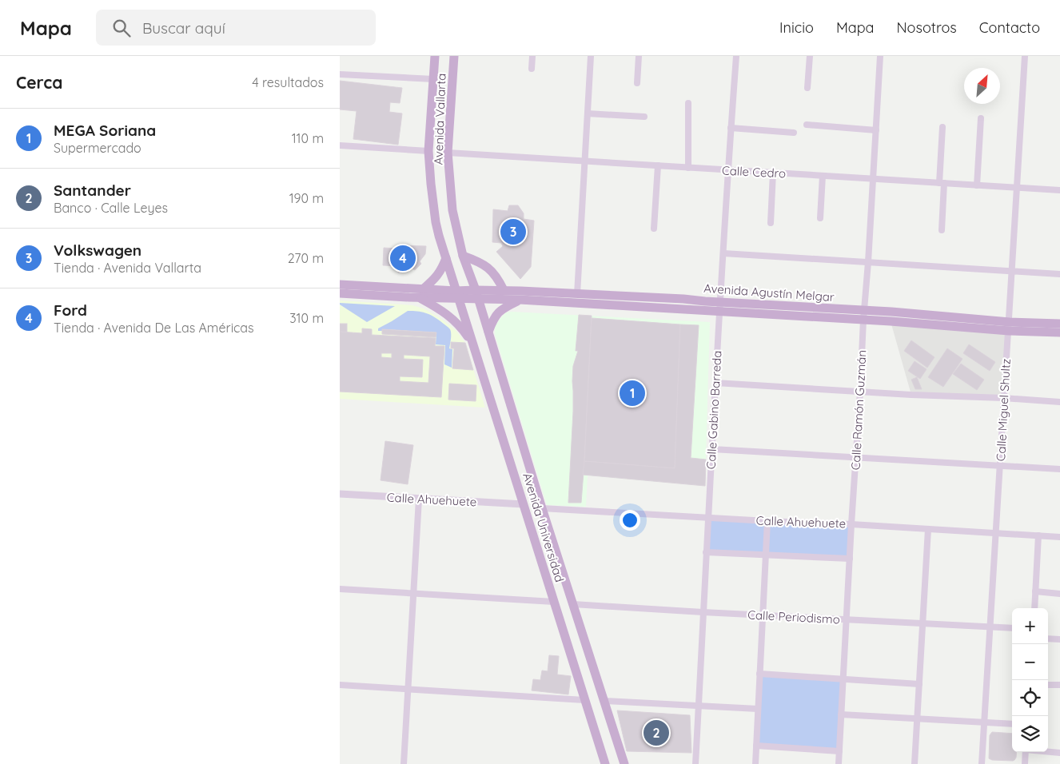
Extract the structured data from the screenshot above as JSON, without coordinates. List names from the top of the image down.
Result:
{
  "streets": {
    "main road": ["Avenida Vallarta", "Avenida Agustín Melgar", "Avenida Universidad"],
    "street": [
      "Calle Cedro",
      "Calle Gabino Barreda",
      "Calle Ramón Guzmán",
      "Calle Miguel Shultz",
      "Calle Ahuehuete",
      "Calle Periodismo"
    ]
  },
  "crossings": [
    ["Avenida Vallarta", "Calle Cedro"],
    ["Avenida Vallarta", "Avenida Agustín Melgar"],
    ["Avenida Vallarta", "Avenida Universidad"],
    ["Calle Cedro", "Calle Gabino Barreda"],
    ["Calle Cedro", "Calle Ramón Guzmán"],
    ["Calle Cedro", "Calle Miguel Shultz"],
    ["Avenida Agustín Melgar", "Calle Gabino Barreda"],
    ["Avenida Agustín Melgar", "Calle Ramón Guzmán"],
    ["Avenida Agustín Melgar", "Calle Miguel Shultz"],
    ["Avenida Agustín Melgar", "Avenida Universidad"],
    ["Calle Gabino Barreda", "Calle Ahuehuete"],
    ["Calle Gabino Barreda", "Calle Periodismo"],
    ["Calle Ramón Guzmán", "Calle Ahuehuete"],
    ["Calle Ramón Guzmán", "Calle Periodismo"],
    ["Calle Miguel Shultz", "Calle Ahuehuete"],
    ["Calle Miguel Shultz", "Calle Periodismo"],
    ["Calle Ahuehuete", "Avenida Universidad"],
    ["Avenida Universidad", "Calle Periodismo"]
  ],
  "north": "top right",
  "page": {
    "header": "Mapa",
    "search": "Buscar aquí",
    "nav": [
      "Inicio",
      "Mapa",
      "Nosotros",
      "Contacto"
    ],
    "heading": ["Cerca", "4 resultados"],
    "list": [
      {
        "mark": "1",
        "name": "MEGA Soriana",
        "note": "Supermercado",
        "value": "110 m"
      },
      {
        "mark": "2",
        "name": "Santander",
        "note": "Banco · Calle Leyes",
        "value": "190 m"
      },
      {
        "mark": "3",
        "name": "Volkswagen",
        "note": "Tienda · Avenida Vallarta",
        "value": "270 m"
      },
      {
        "mark": "4",
        "name": "Ford",
        "note": "Tienda · Avenida De Las Américas",
        "value": "310 m"
      }
    ],
    "pins": [
      "3",
      "4",
      "1",
      "2"
    ],
    "map_buttons": ["+", "−"]
  }
}
